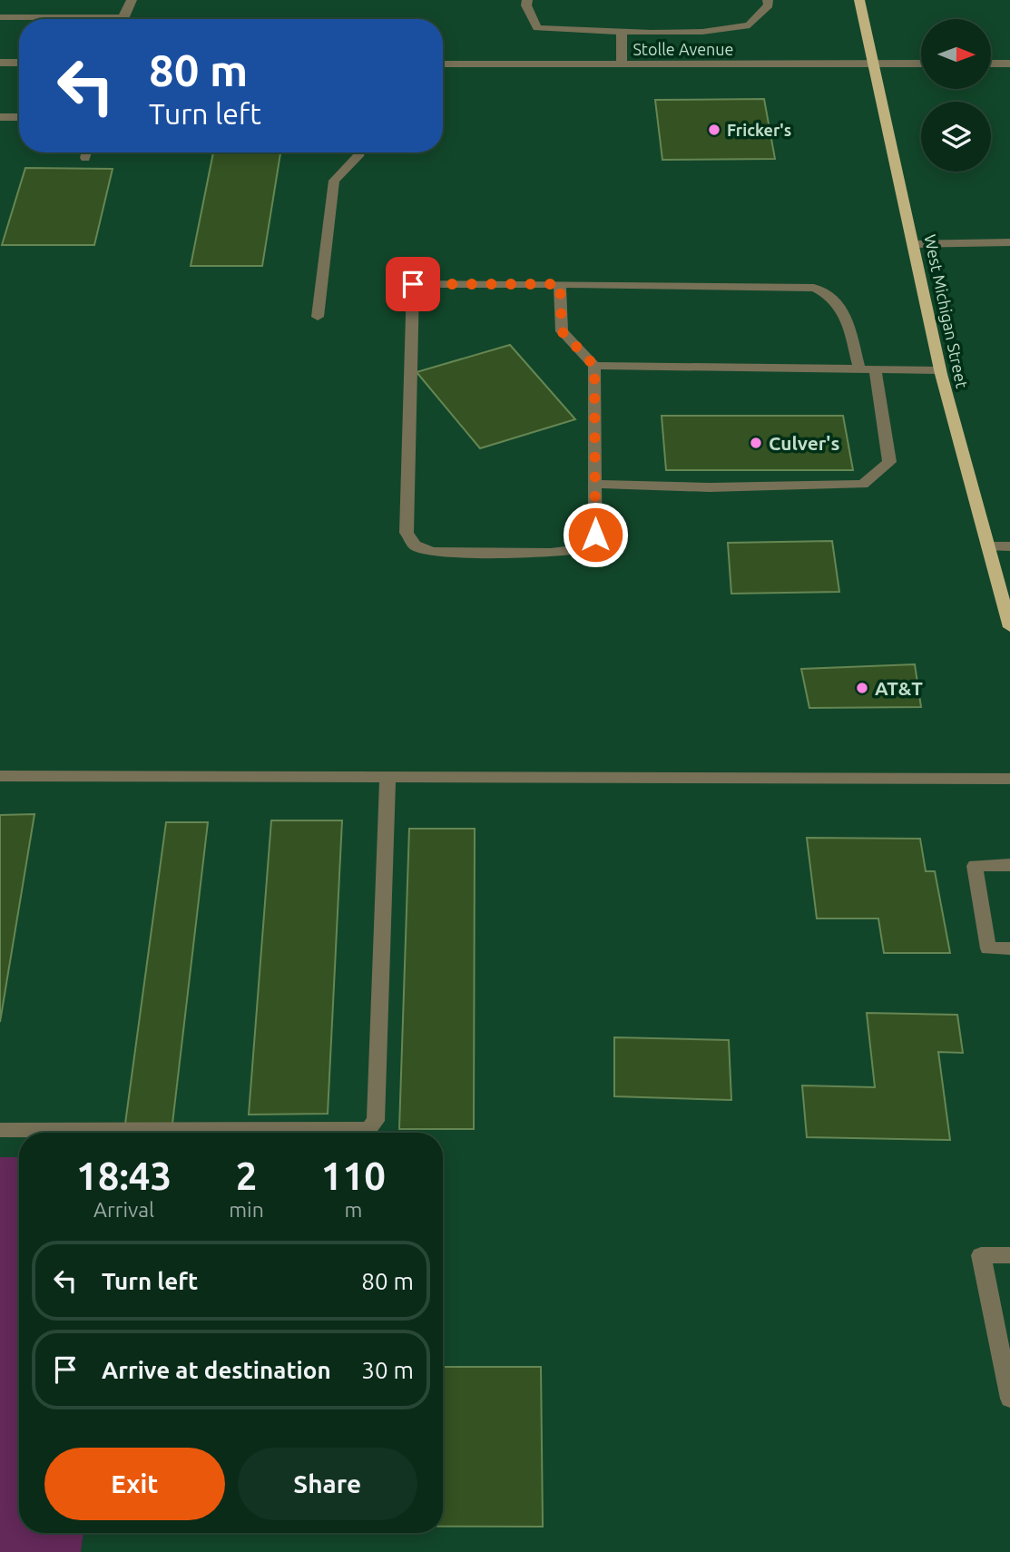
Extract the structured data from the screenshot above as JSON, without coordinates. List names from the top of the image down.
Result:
{
  "streets": {
    "main road": ["West Michigan Street"],
    "street": ["Stolle Avenue"]
  },
  "crossings": [
    ["Stolle Avenue", "West Michigan Street"]
  ],
  "places": ["Fricker's", "Culver's", "AT&T"],
  "north": "right",
  "page": {
    "turn": ["80 m", "Turn left"],
    "eta": [
      "18:43",
      "Arrival",
      "2",
      "min",
      "110",
      "m"
    ],
    "list": [
      {
        "name": "Turn left",
        "value": "80 m"
      },
      {
        "name": "Arrive at destination",
        "value": "30 m"
      }
    ],
    "buttons": ["Exit", "Share"]
  }
}
